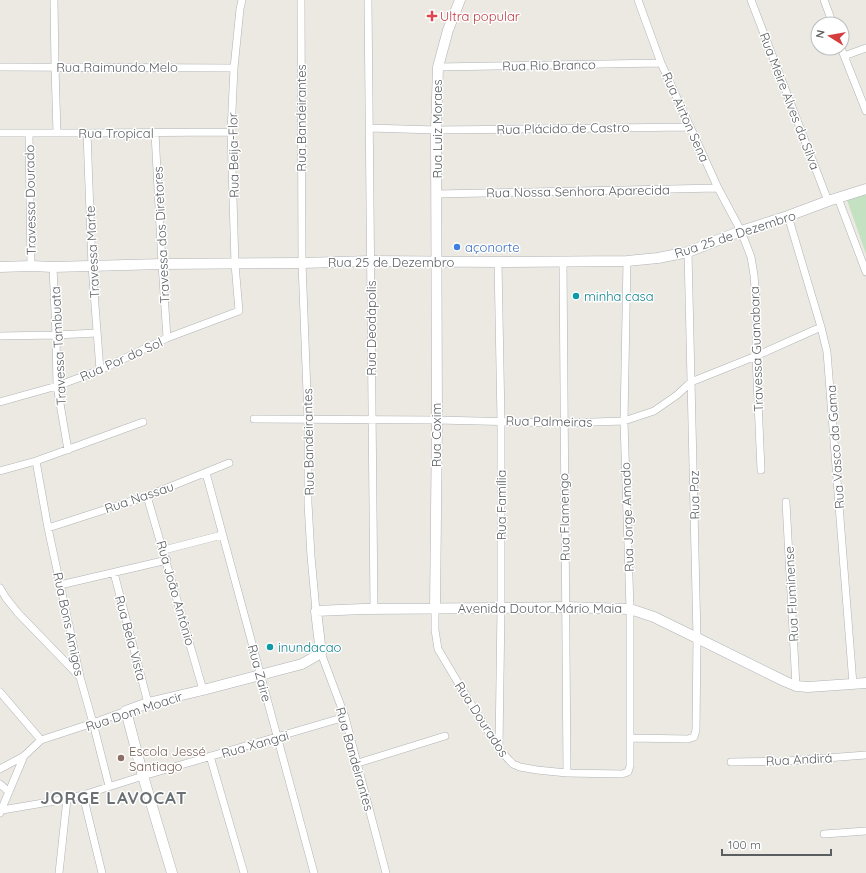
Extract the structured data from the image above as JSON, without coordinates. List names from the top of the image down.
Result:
{
  "streets": {
    "street": [
      "Rua Rio Branco",
      "Rua Raimundo Melo",
      "Rua Meire Alves da Silva",
      "Rua Airton Sena",
      "Rua Bandeirantes",
      "Rua Plácido de Castro",
      "Rua Luiz Moraes",
      "Rua Tropical",
      "Rua Beija-Flor",
      "Rua Nossa Senhora Aparecida",
      "Travessa Dourado",
      "Rua 25 de Dezembro",
      "Travessa dos Diretores",
      "Travessa Marte",
      "Rua Deodápolis",
      "Travessa Tambuata",
      "Travessa Guanabara",
      "Rua Por do Sol",
      "Rua Palmeiras",
      "Rua Coxim",
      "Rua Vasco da Gama",
      "Rua Paz",
      "Rua Nassau",
      "Rua Família",
      "Rua Flamengo",
      "Rua Jorge Amado",
      "Rua João Antônio",
      "Rua Fluminense",
      "Avenida Doutor Mário Maia",
      "Rua Bons Amigos",
      "Rua Bela Vista",
      "Rua Zaire",
      "Rua Dom Moacir",
      "Rua Dourados",
      "Rua Xangai",
      "Rua Andirá"
    ]
  },
  "crossings": [
    ["Rua Rio Branco", "Rua Airton Sena"],
    ["Rua Rio Branco", "Rua Luiz Moraes"],
    ["Rua Raimundo Melo", "Rua Beija-Flor"],
    ["Rua Meire Alves da Silva", "Rua 25 de Dezembro"],
    ["Rua Airton Sena", "Rua Plácido de Castro"],
    ["Rua Airton Sena", "Rua Nossa Senhora Aparecida"],
    ["Rua Airton Sena", "Rua 25 de Dezembro"],
    ["Rua Airton Sena", "Travessa Guanabara"],
    ["Rua Bandeirantes", "Rua 25 de Dezembro"],
    ["Rua Bandeirantes", "Rua Palmeiras"],
    ["Rua Bandeirantes", "Avenida Doutor Mário Maia"],
    ["Rua Bandeirantes", "Rua Dom Moacir"],
    ["Rua Bandeirantes", "Rua Xangai"],
    ["Rua Plácido de Castro", "Rua Luiz Moraes"],
    ["Rua Plácido de Castro", "Rua Deodápolis"],
    ["Rua Luiz Moraes", "Rua Nossa Senhora Aparecida"],
    ["Rua Luiz Moraes", "Rua 25 de Dezembro"],
    ["Rua Luiz Moraes", "Rua Coxim"],
    ["Rua Tropical", "Rua Beija-Flor"],
    ["Rua Tropical", "Travessa Dourado"],
    ["Rua Tropical", "Travessa dos Diretores"],
    ["Rua Tropical", "Travessa Marte"],
    ["Rua Beija-Flor", "Rua 25 de Dezembro"],
    ["Rua Beija-Flor", "Rua Por do Sol"],
    ["Travessa Dourado", "Rua 25 de Dezembro"],
    ["Rua 25 de Dezembro", "Travessa dos Diretores"],
    ["Rua 25 de Dezembro", "Travessa Marte"],
    ["Rua 25 de Dezembro", "Rua Deodápolis"],
    ["Rua 25 de Dezembro", "Travessa Tambuata"],
    ["Rua 25 de Dezembro", "Travessa Guanabara"],
    ["Rua 25 de Dezembro", "Rua Coxim"],
    ["Rua 25 de Dezembro", "Rua Vasco da Gama"],
    ["Rua 25 de Dezembro", "Rua Paz"],
    ["Rua 25 de Dezembro", "Rua Família"],
    ["Rua 25 de Dezembro", "Rua Flamengo"],
    ["Rua 25 de Dezembro", "Rua Jorge Amado"],
    ["Travessa dos Diretores", "Rua Por do Sol"],
    ["Travessa Marte", "Rua Por do Sol"],
    ["Rua Deodápolis", "Rua Palmeiras"],
    ["Rua Deodápolis", "Avenida Doutor Mário Maia"],
    ["Travessa Tambuata", "Rua Por do Sol"],
    ["Travessa Guanabara", "Rua Palmeiras"],
    ["Rua Palmeiras", "Rua Coxim"],
    ["Rua Palmeiras", "Rua Vasco da Gama"],
    ["Rua Palmeiras", "Rua Paz"],
    ["Rua Palmeiras", "Rua Família"],
    ["Rua Palmeiras", "Rua Flamengo"],
    ["Rua Palmeiras", "Rua Jorge Amado"],
    ["Rua Coxim", "Avenida Doutor Mário Maia"],
    ["Rua Coxim", "Rua Dourados"],
    ["Rua Vasco da Gama", "Avenida Doutor Mário Maia"],
    ["Rua Paz", "Rua Jorge Amado"],
    ["Rua Paz", "Avenida Doutor Mário Maia"],
    ["Rua Nassau", "Rua João Antônio"],
    ["Rua Nassau", "Rua Bons Amigos"],
    ["Rua Nassau", "Rua Zaire"],
    ["Rua Família", "Avenida Doutor Mário Maia"],
    ["Rua Família", "Rua Dourados"],
    ["Rua Flamengo", "Avenida Doutor Mário Maia"],
    ["Rua Flamengo", "Rua Dourados"],
    ["Rua Jorge Amado", "Avenida Doutor Mário Maia"],
    ["Rua Jorge Amado", "Rua Dourados"],
    ["Rua João Antônio", "Rua Dom Moacir"],
    ["Rua Fluminense", "Avenida Doutor Mário Maia"],
    ["Avenida Doutor Mário Maia", "Rua Dourados"],
    ["Rua Bons Amigos", "Rua Dom Moacir"],
    ["Rua Bons Amigos", "Rua Xangai"],
    ["Rua Bela Vista", "Rua Dom Moacir"],
    ["Rua Zaire", "Rua Dom Moacir"],
    ["Rua Zaire", "Rua Xangai"]
  ],
  "districts": ["JORGE LAVOCAT"],
  "places": {
    "health": ["Ultra popular"],
    "other": [
      "açonorte",
      "minha casa",
      "inundacao",
      "Escola Jessé Santiago"
    ]
  },
  "scale_bar": "100 m",
  "north": "left"
}
